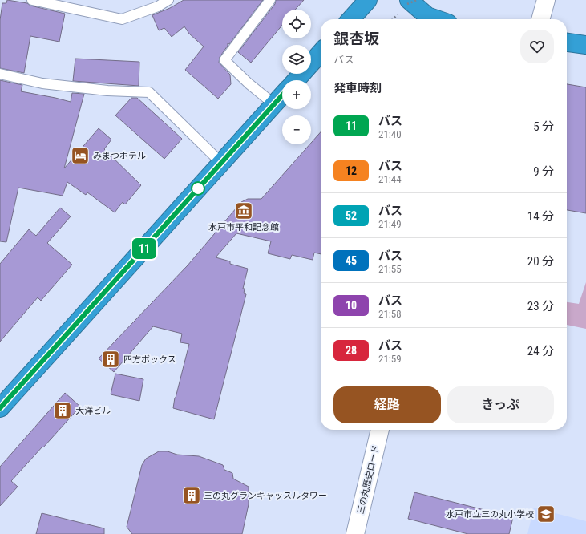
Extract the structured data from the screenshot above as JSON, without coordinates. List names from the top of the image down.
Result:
{
  "streets": {
    "street": ["三の丸歴史ロード"]
  },
  "places": {
    "hotel": ["みまつホテル"],
    "museum": ["水戸市平和記念館"],
    "building": ["四方ボックス", "大洋ビル", "三の丸グランキャッスルタワー"],
    "school or university": ["水戸市立三の丸小学校"]
  },
  "lines": ["bus line 11"],
  "page": {
    "on_map": "11",
    "map_buttons": ["+", "−"],
    "heading": [
      ["銀杏坂", "バス"],
      "発車時刻"
    ],
    "list": [
      {
        "mark": "11",
        "name": "バス",
        "note": "21:40",
        "value": "5 分"
      },
      {
        "mark": "12",
        "name": "バス",
        "note": "21:44",
        "value": "9 分"
      },
      {
        "mark": "52",
        "name": "バス",
        "note": "21:49",
        "value": "14 分"
      },
      {
        "mark": "45",
        "name": "バス",
        "note": "21:55",
        "value": "20 分"
      },
      {
        "mark": "10",
        "name": "バス",
        "note": "21:58",
        "value": "23 分"
      },
      {
        "mark": "28",
        "name": "バス",
        "note": "21:59",
        "value": "24 分"
      }
    ],
    "buttons": ["経路", "きっぷ"]
  }
}
